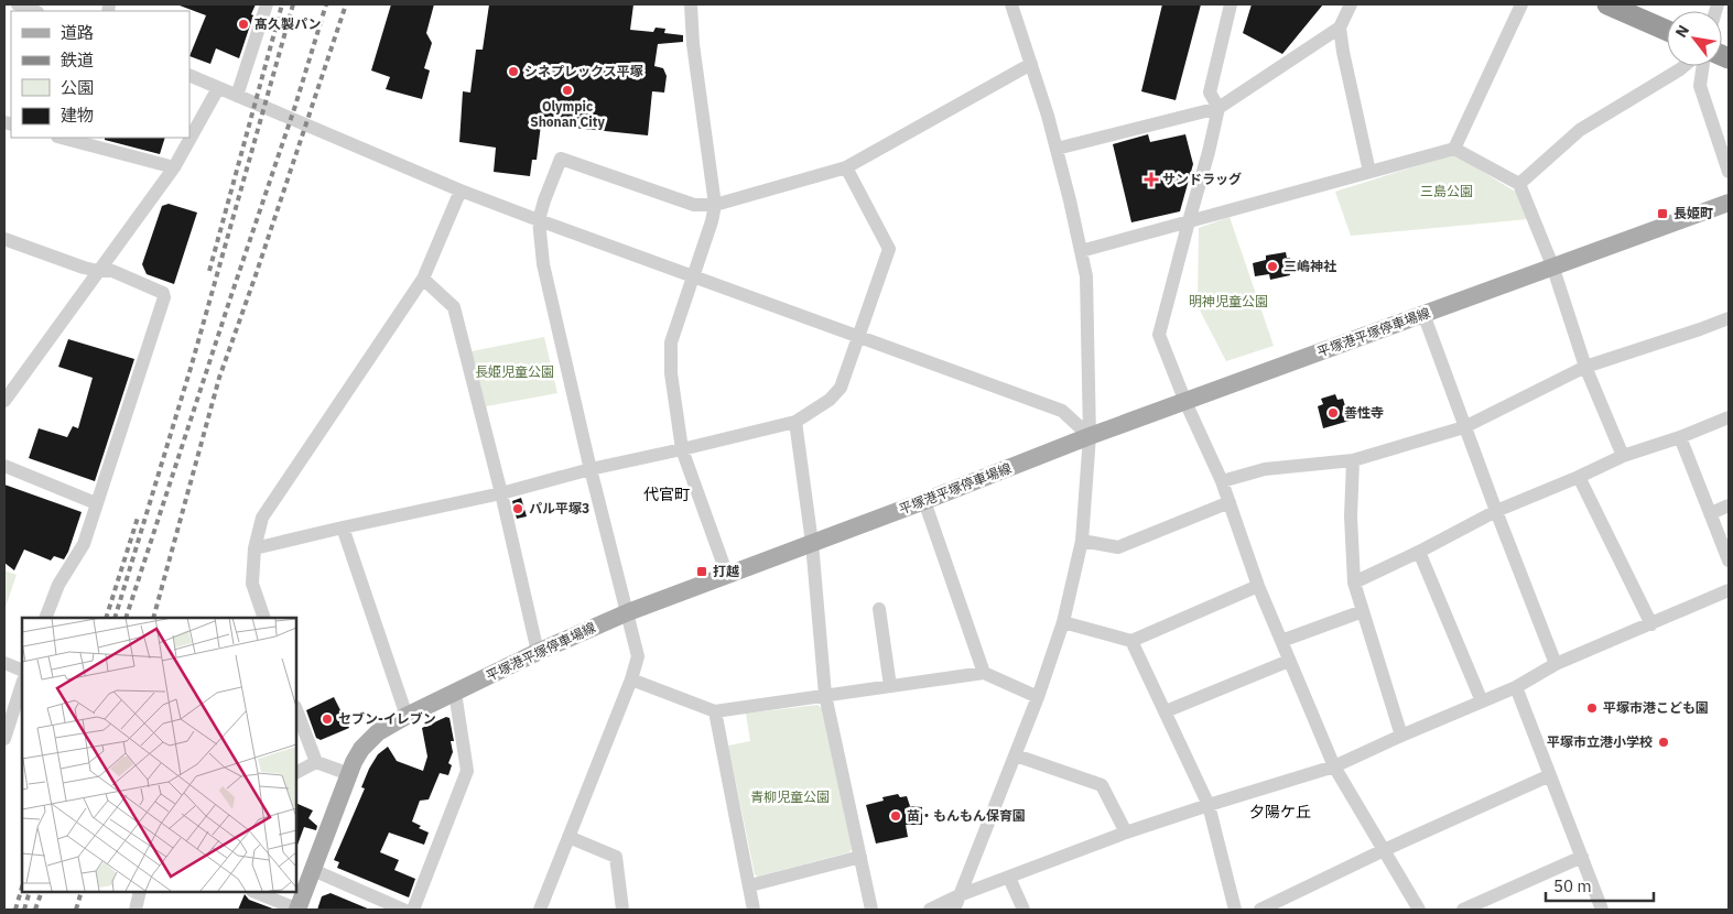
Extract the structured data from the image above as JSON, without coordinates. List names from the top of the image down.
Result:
{
  "streets": {
    "main road": ["平塚港平塚停車場線"]
  },
  "districts": ["代官町", "夕陽ケ丘"],
  "parks": [
    "三島公園",
    "明神児童公園",
    "長姫児童公園",
    "青柳児童公園"
  ],
  "places": {
    "other": [
      "髙久製パン",
      "シネプレックス平塚",
      "Olympic Shonan City",
      "三嶋神社",
      "善性寺",
      "パル平塚3",
      "平塚市港こども園",
      "セブン-イレブン",
      "平塚市立港小学校",
      "苗・もんもん保育園"
    ],
    "health": ["サンドラッグ"],
    "transit": ["長姫町", "打越"]
  },
  "legend": [
    "道路",
    "鉄道",
    "公園",
    "建物"
  ],
  "scale_bar": "50 m",
  "north": "top left"
}
